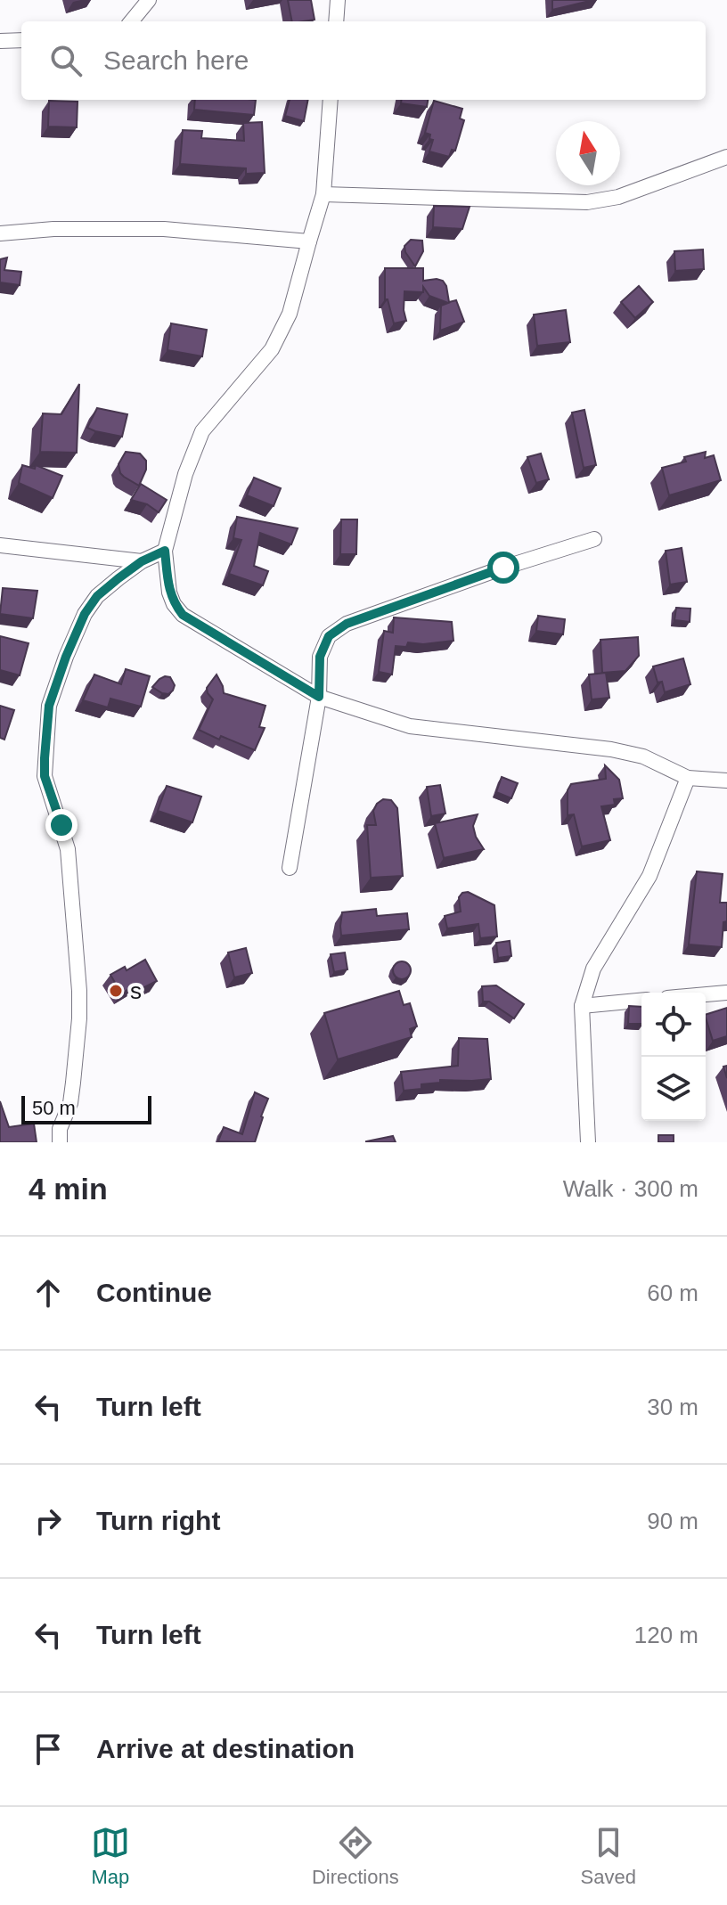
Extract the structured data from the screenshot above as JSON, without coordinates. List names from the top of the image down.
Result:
{
  "places": ["s"],
  "scale_bar": "50 m",
  "north": "top",
  "page": {
    "search": "Search here",
    "scale": "50 m",
    "heading": ["4 min", "Walk · 300 m"],
    "list": [
      ["Continue", "60 m"],
      ["Turn left", "30 m"],
      ["Turn right", "90 m"],
      ["Turn left", "120 m"],
      "Arrive at destination"
    ],
    "nav": ["Map", "Directions", "Saved"]
  }
}
